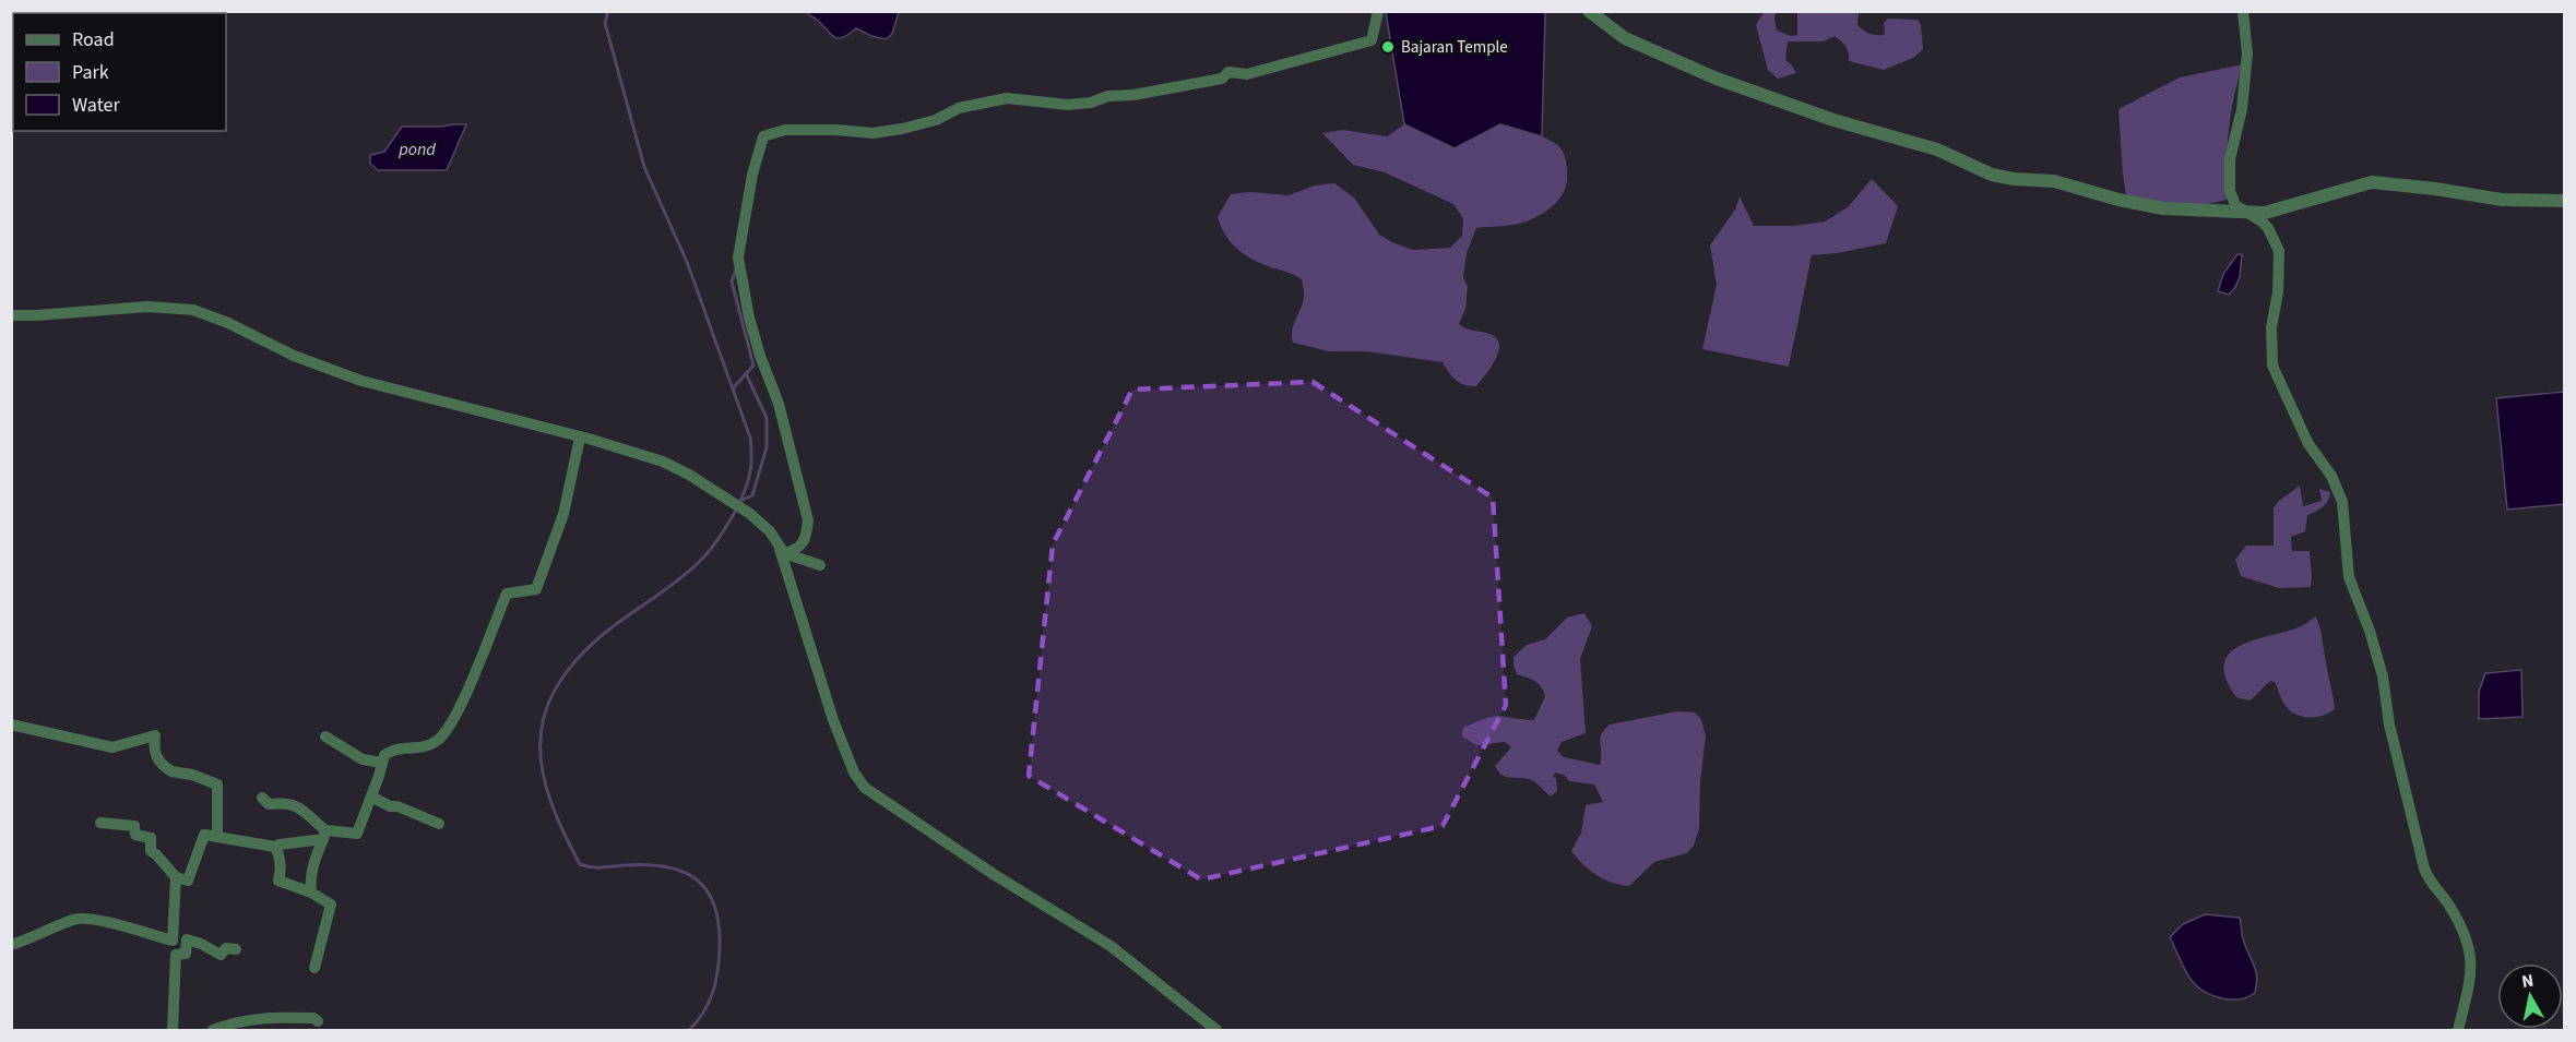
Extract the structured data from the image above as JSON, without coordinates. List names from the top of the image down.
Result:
{
  "water": ["pond"],
  "places": ["Bajaran Temple"],
  "legend": ["Road", "Park", "Water"],
  "north": "top"
}
